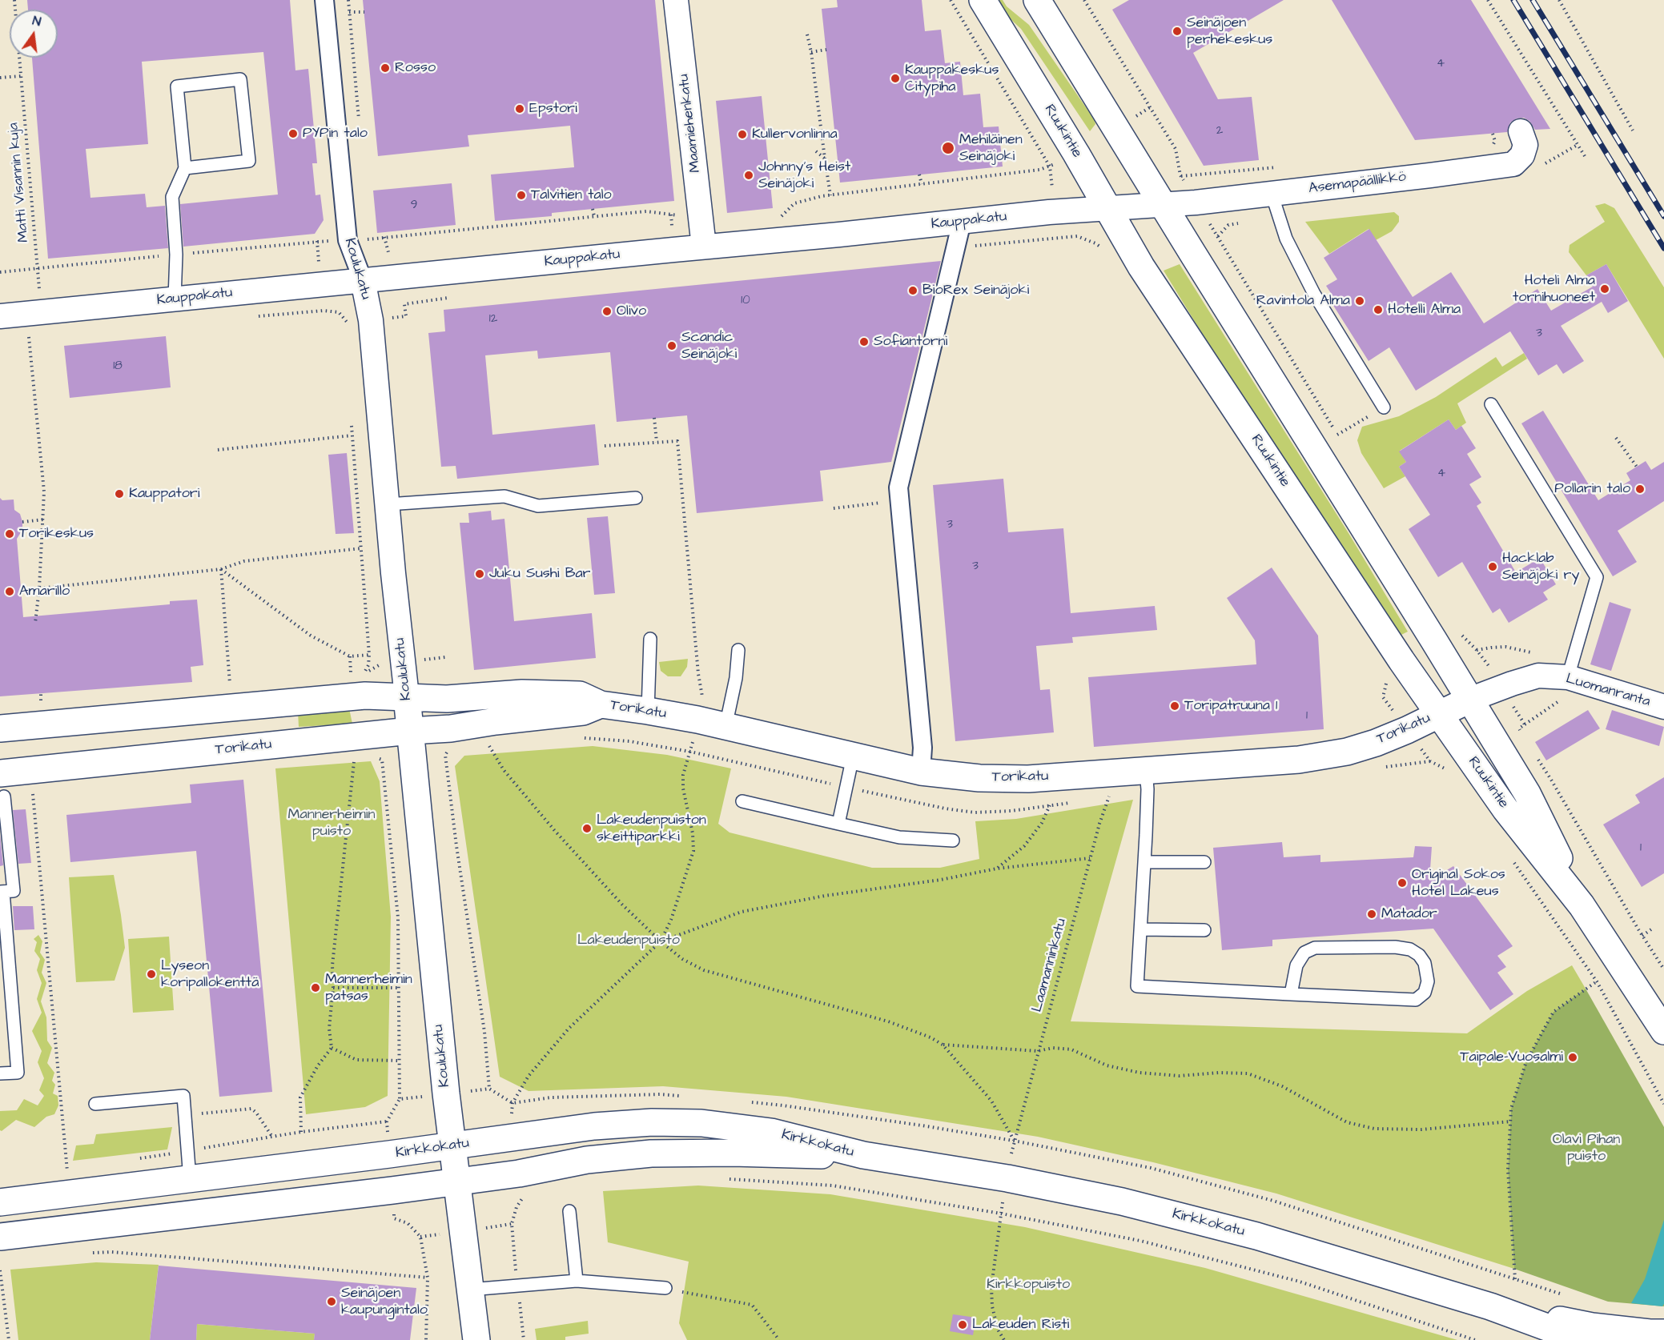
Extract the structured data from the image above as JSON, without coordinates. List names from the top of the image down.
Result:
{
  "streets": {
    "main road": [
      "Ruukintie",
      "Koulukatu",
      "Torikatu",
      "Kirkkokatu"
    ],
    "street": [
      "Maamiehenkatu",
      "Asemapäällikkö",
      "Kauppakatu",
      "Luomanranta"
    ],
    "path": ["Matti Visannin kuja", "Laamanninkatu"]
  },
  "crossings": [
    ["Maamiehenkatu", "Kauppakatu"],
    ["Ruukintie", "Asemapäällikkö"],
    ["Ruukintie", "Kauppakatu"],
    ["Ruukintie", "Luomanranta"],
    ["Ruukintie", "Torikatu"],
    ["Matti Visannin kuja", "Kauppakatu"],
    ["Asemapäällikkö", "Kauppakatu"],
    ["Kauppakatu", "Koulukatu"],
    ["Koulukatu", "Torikatu"],
    ["Koulukatu", "Kirkkokatu"],
    ["Luomanranta", "Torikatu"]
  ],
  "parks": [
    "Mannerheimin puisto",
    "Lakeudenpuisto",
    "Olavi Pihan puisto",
    "Kirkkopuisto"
  ],
  "places": [
    "Seinäjoen perhekeskus",
    "Rosso",
    "Kauppakeskus Citypiha",
    "Epstori",
    "PYPin talo",
    "Kullervonlinna",
    "Mehiläinen Seinäjoki",
    "Johnny's Heist Seinäjoki",
    "Talvitien talo",
    "Hoteli Alma tornihuoneet",
    "BioRex Seinäjoki",
    "Ravintola Alma",
    "Hotelli Alma",
    "Olivo",
    "Sofiantorni",
    "Scandic Seinäjoki",
    "Pollarin talo",
    "Kauppatori",
    "Torikeskus",
    "Hacklab Seinäjoki ry",
    "Juku Sushi Bar",
    "Amarillo",
    "Toripatruuna 1",
    "Lakeudenpuiston skeittiparkki",
    "Original Sokos Hotel Lakeus",
    "Matador",
    "Lyseon koripallokenttä",
    "Mannerheimin patsas",
    "Taipale-Vuosalmi",
    "Seinäjoen kaupungintalo",
    "Lakeuden Risti"
  ],
  "house_numbers": [
    "4",
    "2",
    "9",
    "10",
    "12",
    "3",
    "18",
    "4",
    "3",
    "3",
    "1",
    "1"
  ],
  "north": "top"
}
